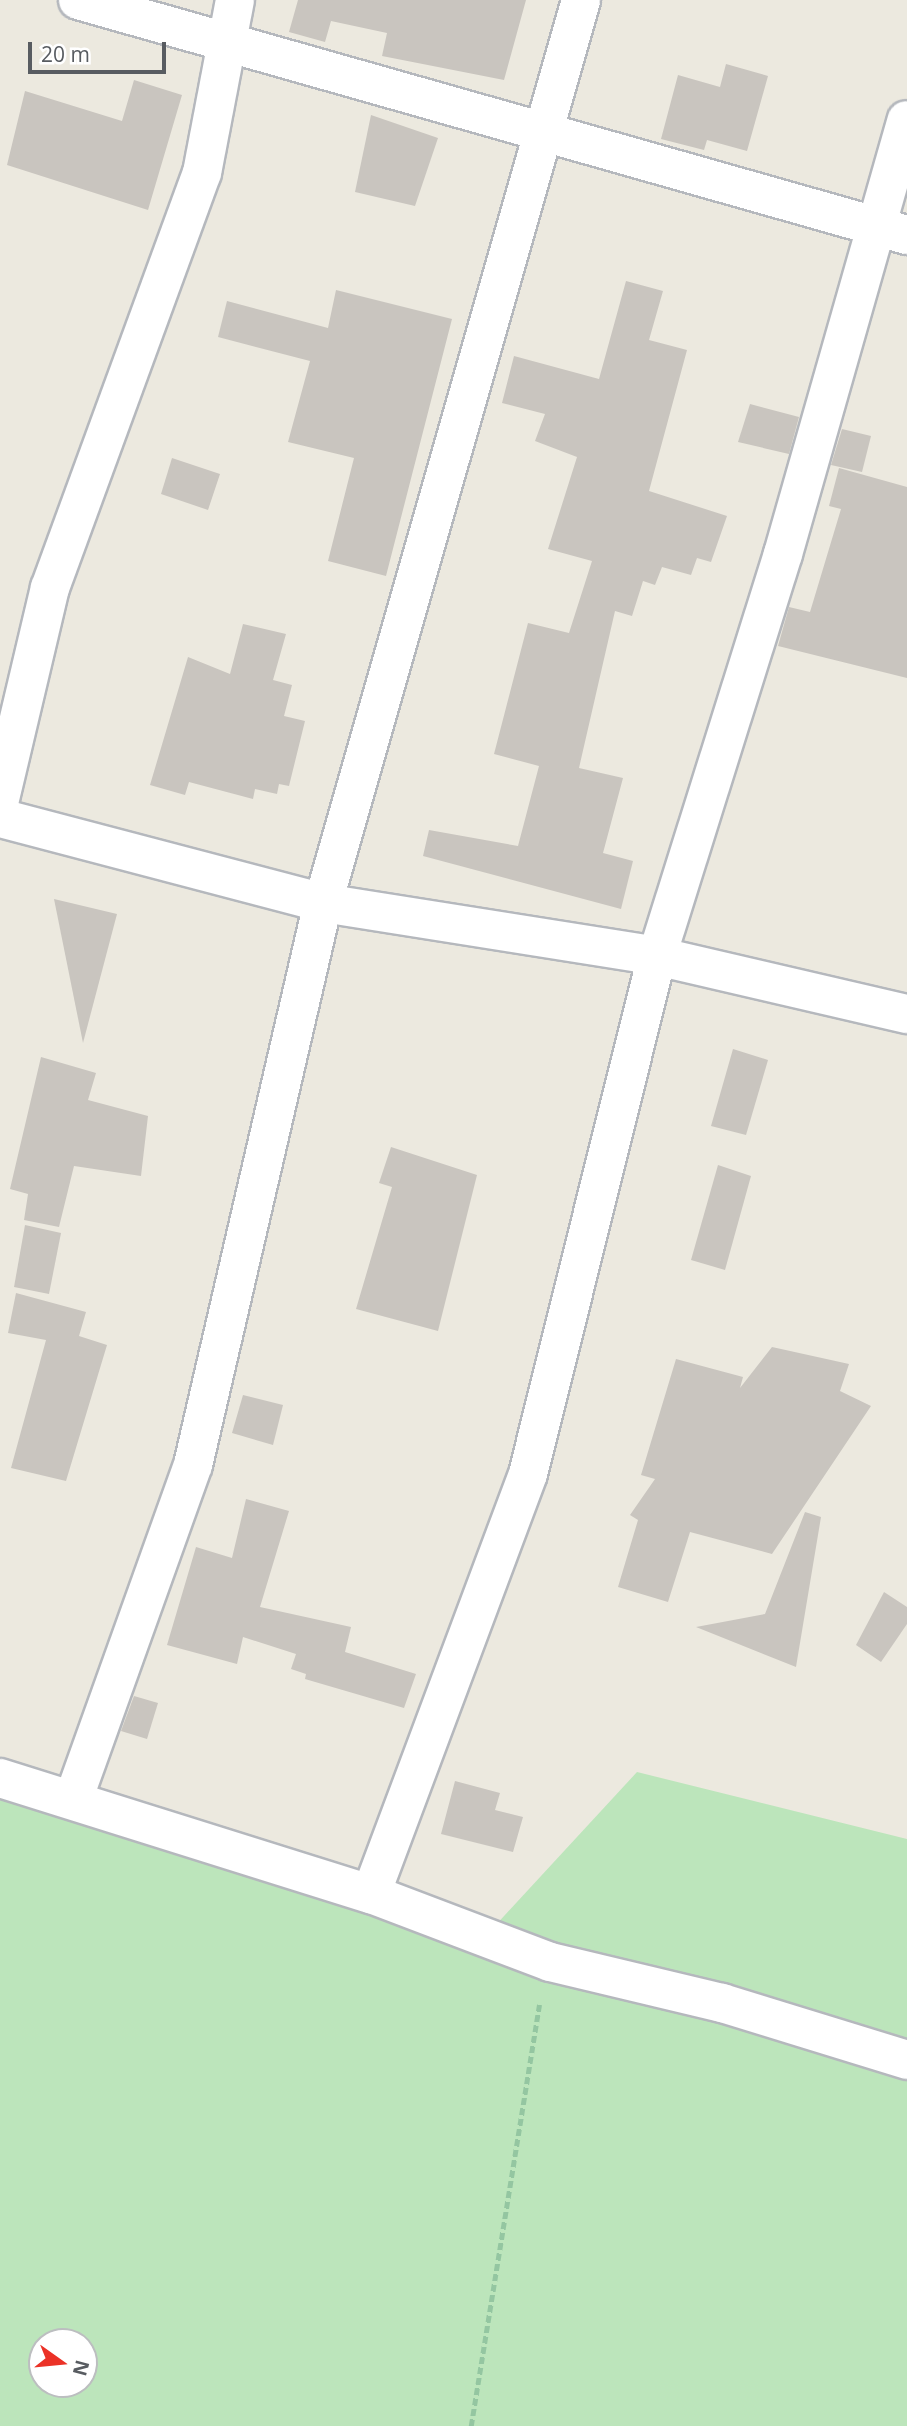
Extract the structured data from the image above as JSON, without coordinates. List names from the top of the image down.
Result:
{
  "scale_bar": "20 m",
  "north": "right"
}
